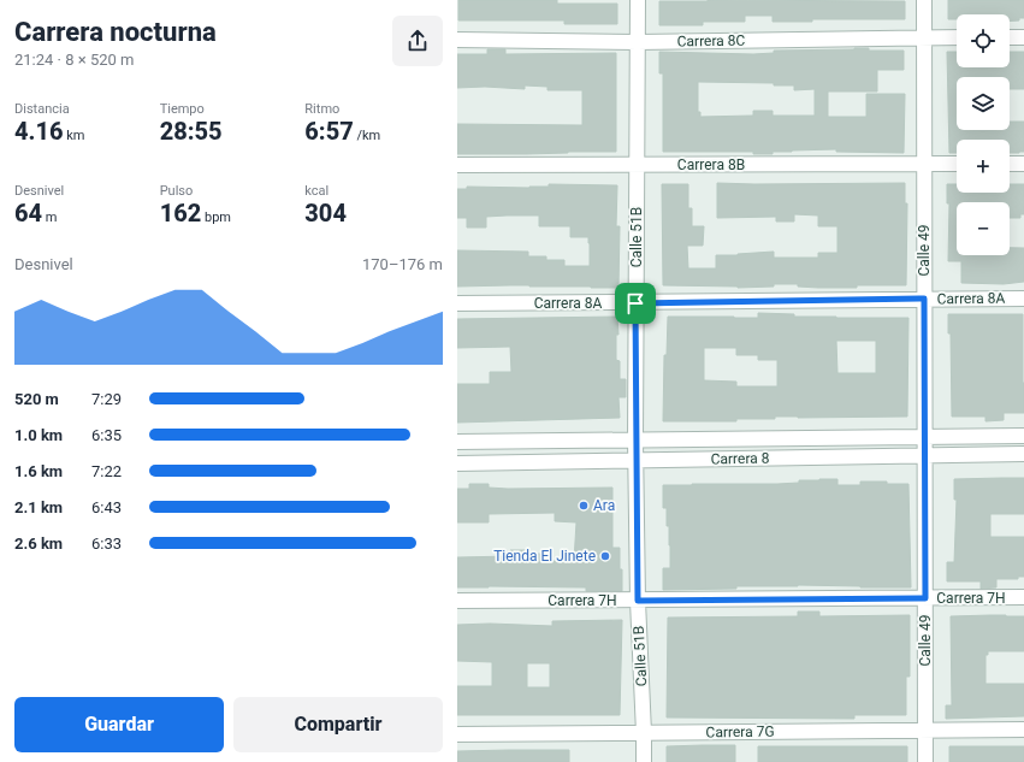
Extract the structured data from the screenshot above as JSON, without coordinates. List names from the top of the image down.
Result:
{
  "streets": {
    "street": [
      "Carrera 8C",
      "Carrera 8B",
      "Calle 51B",
      "Calle 49",
      "Carrera 8A",
      "Carrera 8",
      "Carrera 7H",
      "Carrera 7G"
    ]
  },
  "crossings": [
    ["Carrera 8C", "Calle 51B"],
    ["Carrera 8C", "Calle 49"],
    ["Carrera 8B", "Calle 51B"],
    ["Carrera 8B", "Calle 49"],
    ["Calle 51B", "Carrera 8A"],
    ["Calle 51B", "Carrera 8"],
    ["Calle 51B", "Carrera 7H"],
    ["Calle 51B", "Carrera 7G"],
    ["Calle 49", "Carrera 8A"],
    ["Calle 49", "Carrera 8"],
    ["Calle 49", "Carrera 7H"],
    ["Calle 49", "Carrera 7G"]
  ],
  "places": ["Ara", "Tienda El Jinete"],
  "page": {
    "heading": ["Carrera nocturna", "21:24 · 8 × 520 m"],
    "map_buttons": ["+", "−"],
    "stats": [
      ["Distancia", "4.16 km"],
      ["Tiempo", "28:55"],
      ["Ritmo", "6:57 /km"],
      ["Desnivel", "64 m"],
      ["Pulso", "162 bpm"],
      ["kcal", "304"]
    ],
    "chart": ["Desnivel", "170–176 m"],
    "list": [
      {
        "name": "520 m",
        "note": "7:29"
      },
      {
        "name": "1.0 km",
        "note": "6:35"
      },
      {
        "name": "1.6 km",
        "note": "7:22"
      },
      {
        "name": "2.1 km",
        "note": "6:43"
      },
      {
        "name": "2.6 km",
        "note": "6:33"
      }
    ],
    "buttons": ["Guardar", "Compartir"]
  }
}
